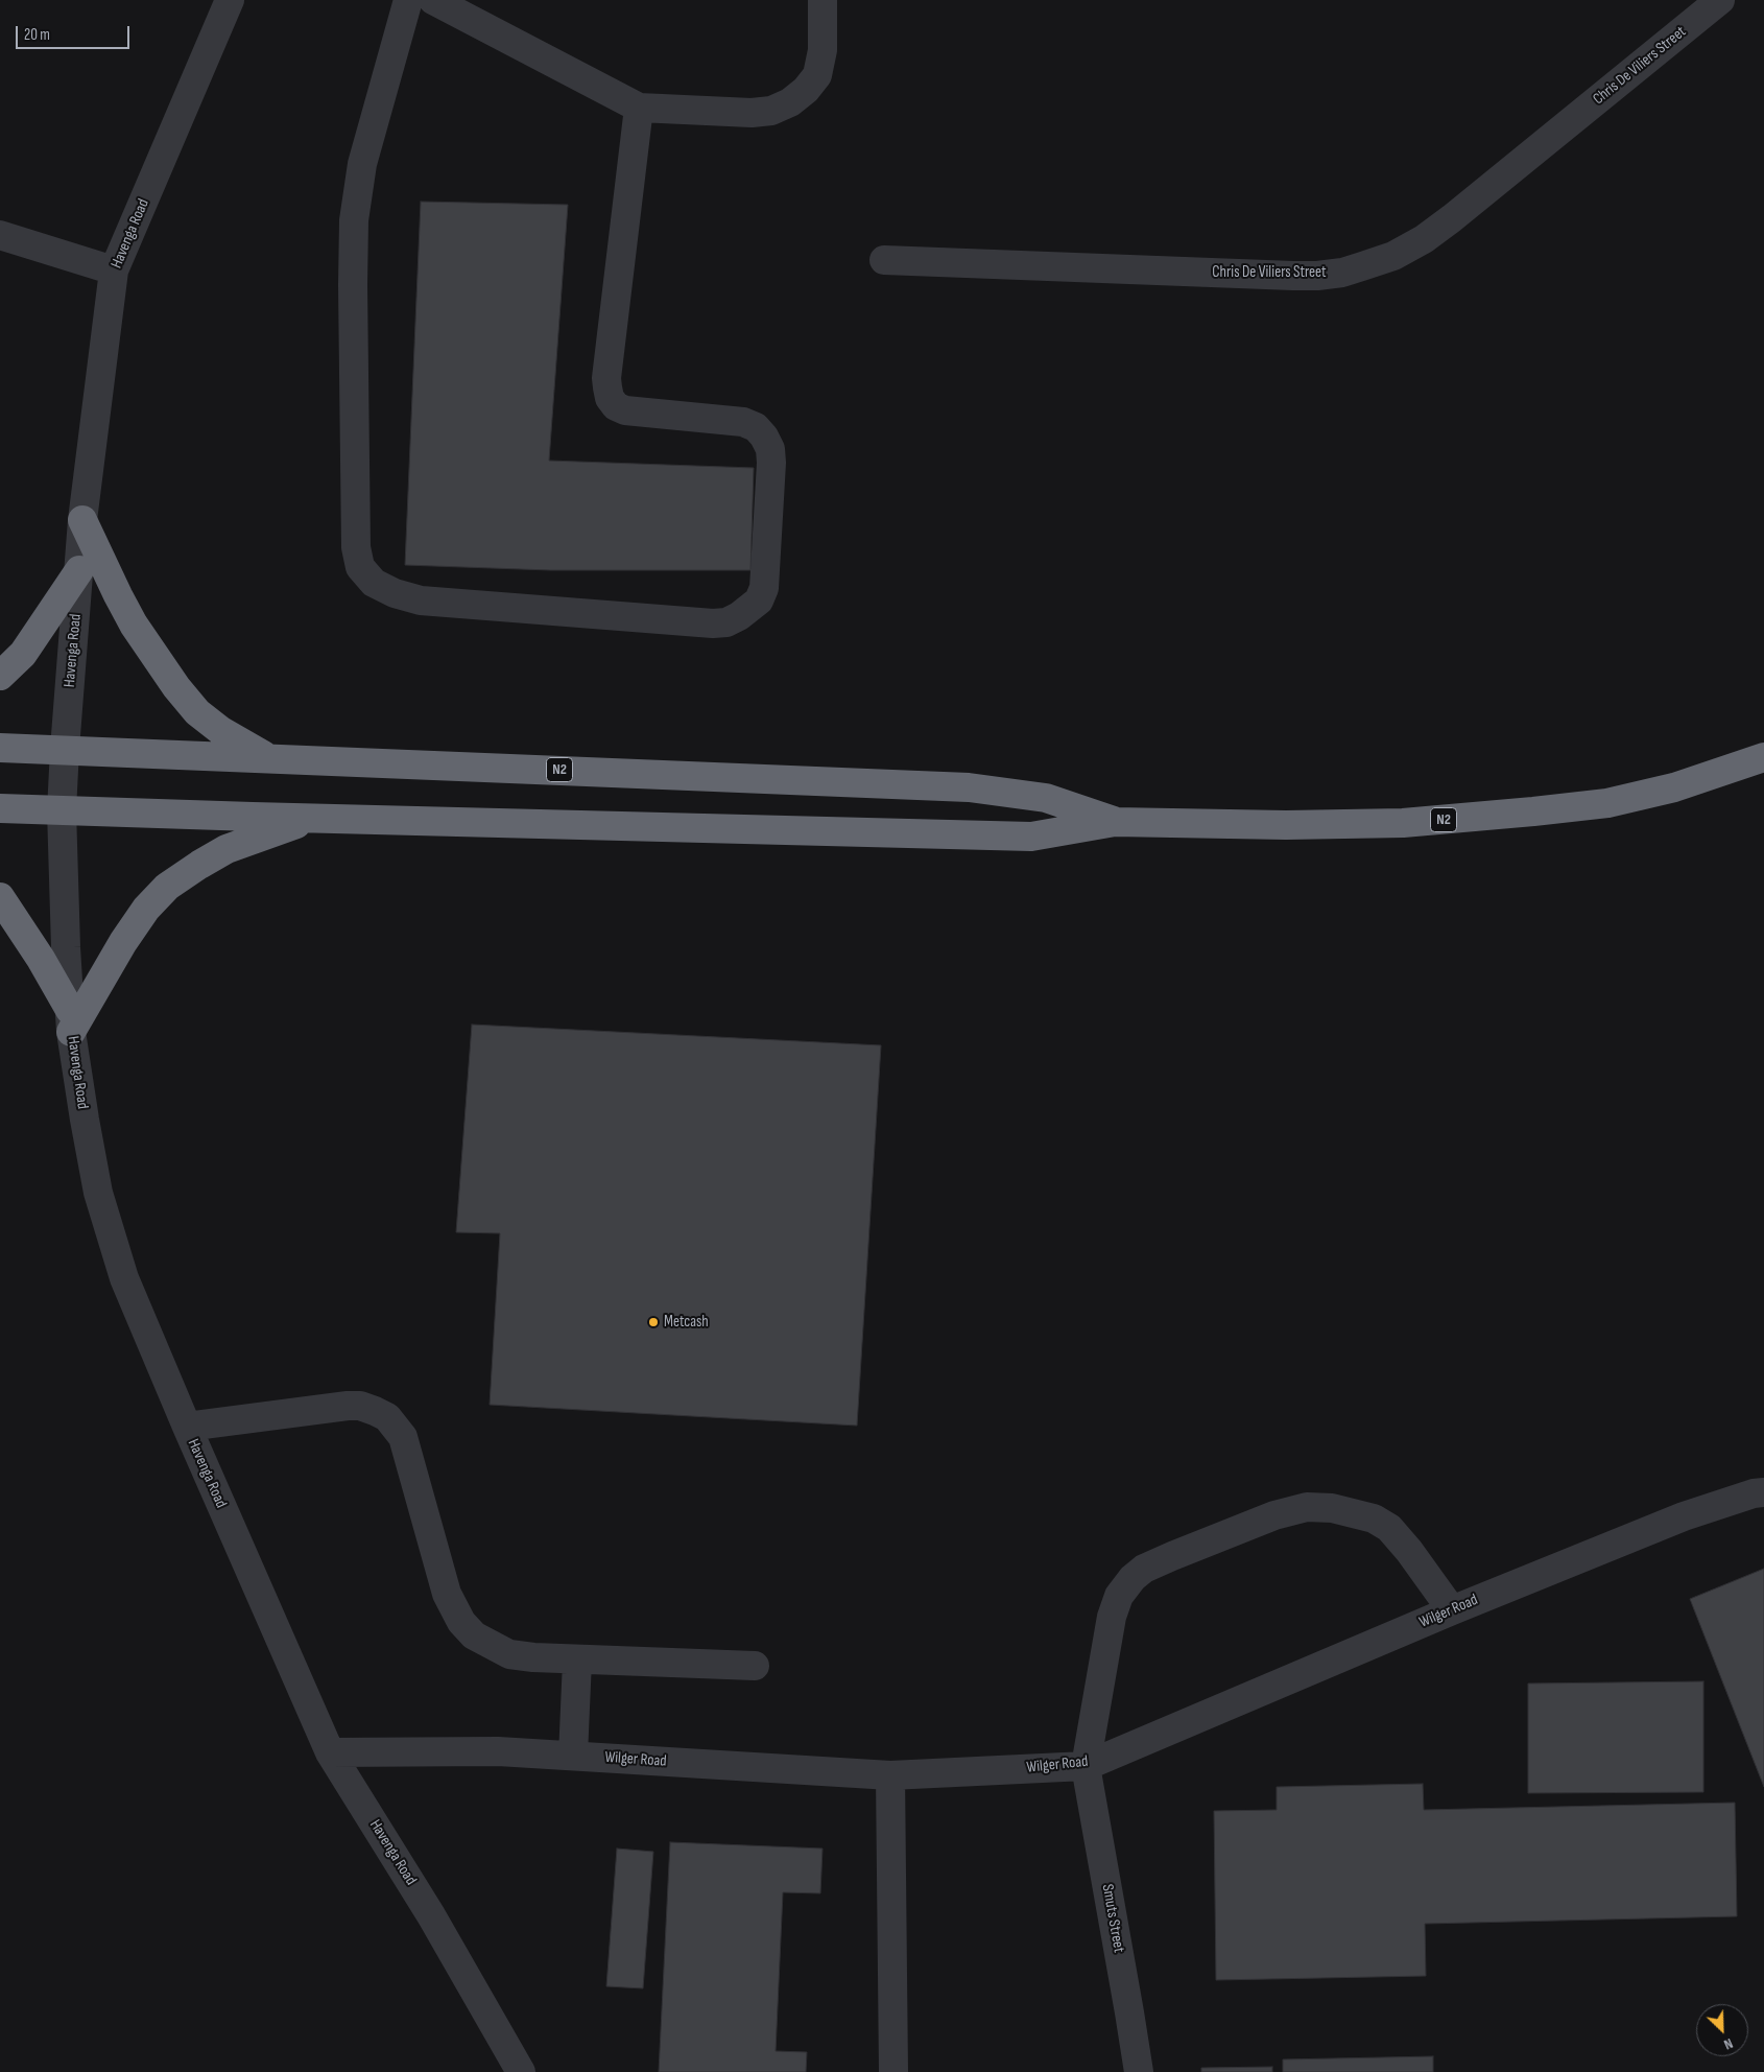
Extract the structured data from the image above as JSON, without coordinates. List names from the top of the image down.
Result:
{
  "streets": {
    "highway": ["N2"],
    "street": [
      "Chris De Viliers Street",
      "Havenga Road",
      "Wilger Road",
      "Smuts Street"
    ]
  },
  "crossings": [
    ["Havenga Road", "N2"],
    ["Havenga Road", "Wilger Road"],
    ["Wilger Road", "Smuts Street"]
  ],
  "places": ["Metcash"],
  "scale_bar": "20 m",
  "north": "bottom right"
}
